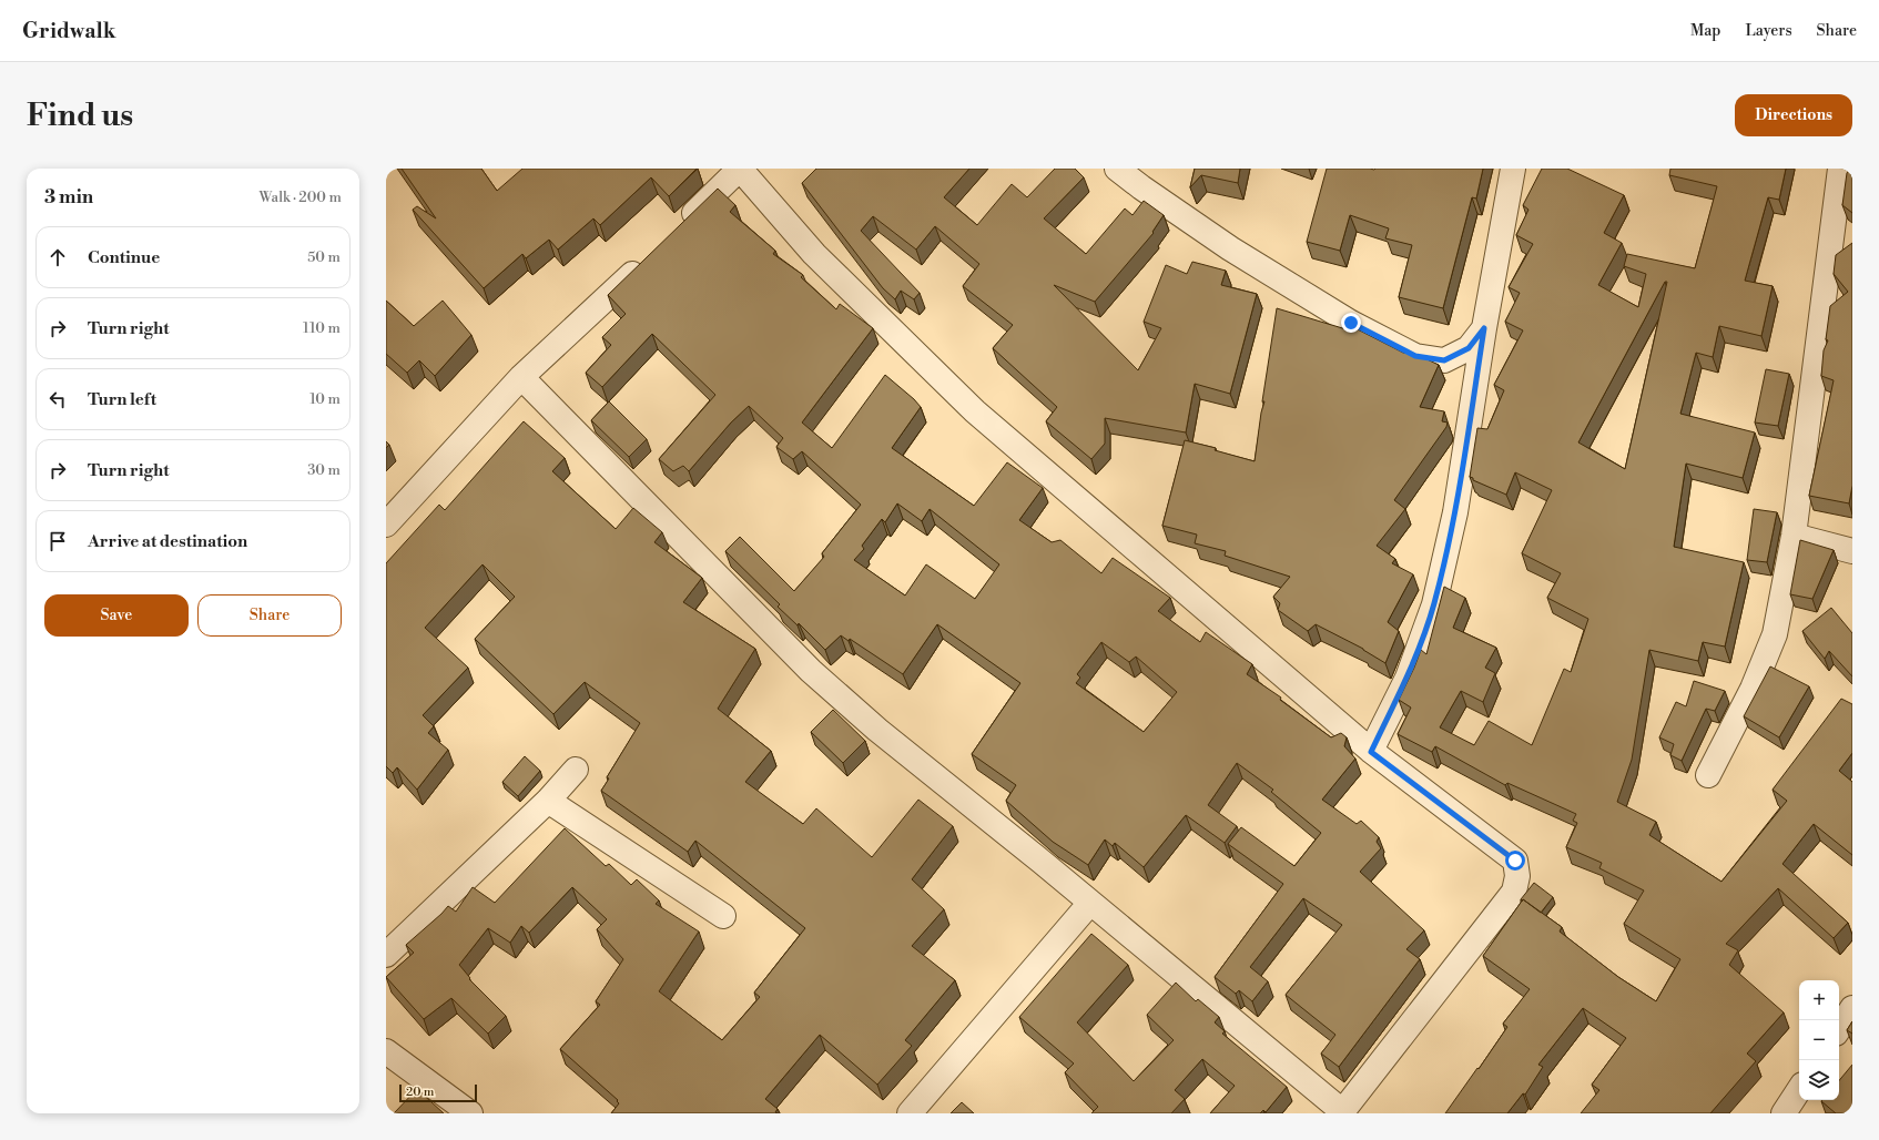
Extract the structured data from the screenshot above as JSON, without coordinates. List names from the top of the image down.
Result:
{
  "scale_bar": "20 m",
  "page": {
    "header": "Gridwalk",
    "nav": ["Map", "Layers", "Share"],
    "buttons": [
      "Directions",
      ["Save", "Share"]
    ],
    "title": "Find us",
    "heading": ["3 min", "Walk · 200 m"],
    "list": [
      ["Continue", "50 m"],
      ["Turn right", "110 m"],
      ["Turn left", "10 m"],
      ["Turn right", "30 m"],
      "Arrive at destination"
    ],
    "map_buttons": ["+", "−"],
    "scale": "20 m"
  }
}
